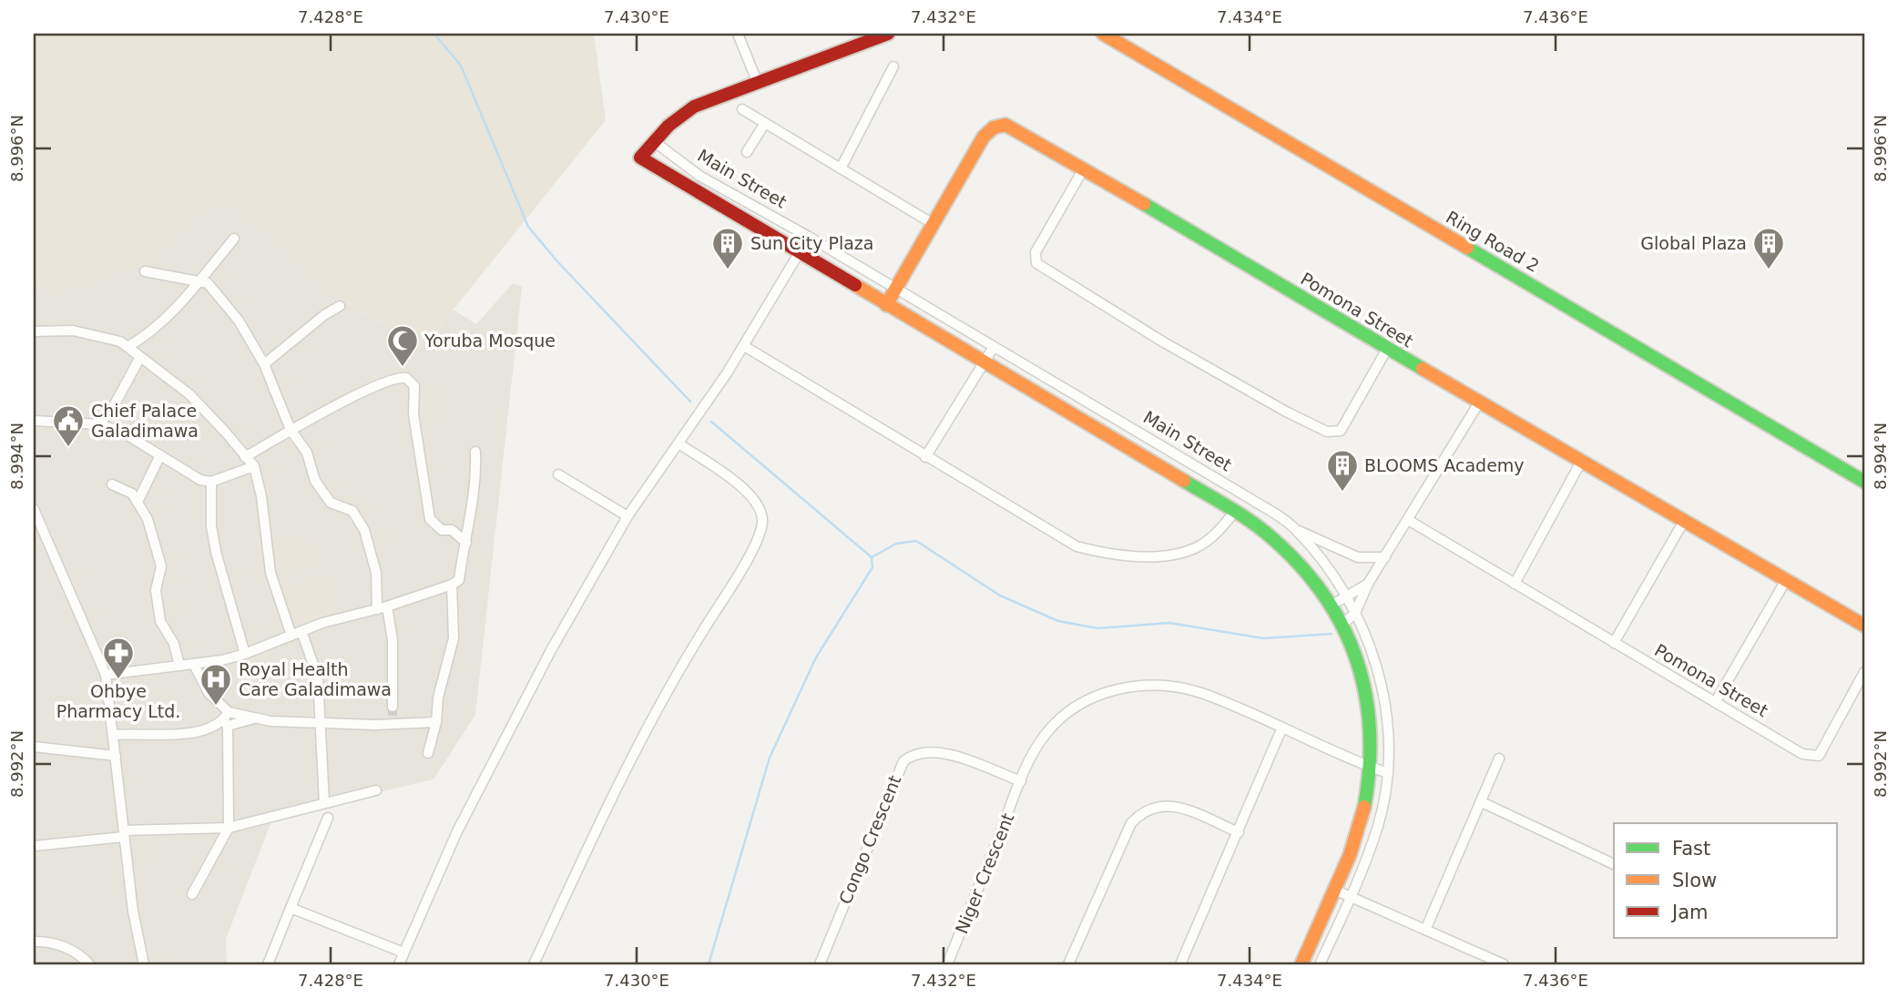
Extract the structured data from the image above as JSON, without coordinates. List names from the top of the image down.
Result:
{
  "streets": {
    "street": [
      "Main Street",
      "Ring Road 2",
      "Pomona Street",
      "Congo Crescent",
      "Niger Crescent"
    ]
  },
  "crossings": [
    ["Main Street", "Pomona Street"],
    ["Main Street", "Niger Crescent"],
    ["Congo Crescent", "Niger Crescent"]
  ],
  "places": {
    "building": ["Sun City Plaza", "Global Plaza", "BLOOMS Academy"],
    "mosque": ["Yoruba Mosque"],
    "public building": ["Chief Palace Galadimawa"],
    "pharmacy": ["Ohbye Pharmacy Ltd."],
    "hospital": ["Royal Health Care Galadimawa"]
  },
  "legend": ["Fast", "Slow", "Jam"],
  "coordinates": [
    "7.428°E",
    "7.430°E",
    "7.432°E",
    "7.434°E",
    "7.436°E",
    "8.996°N",
    "8.994°N",
    "8.992°N"
  ]
}
